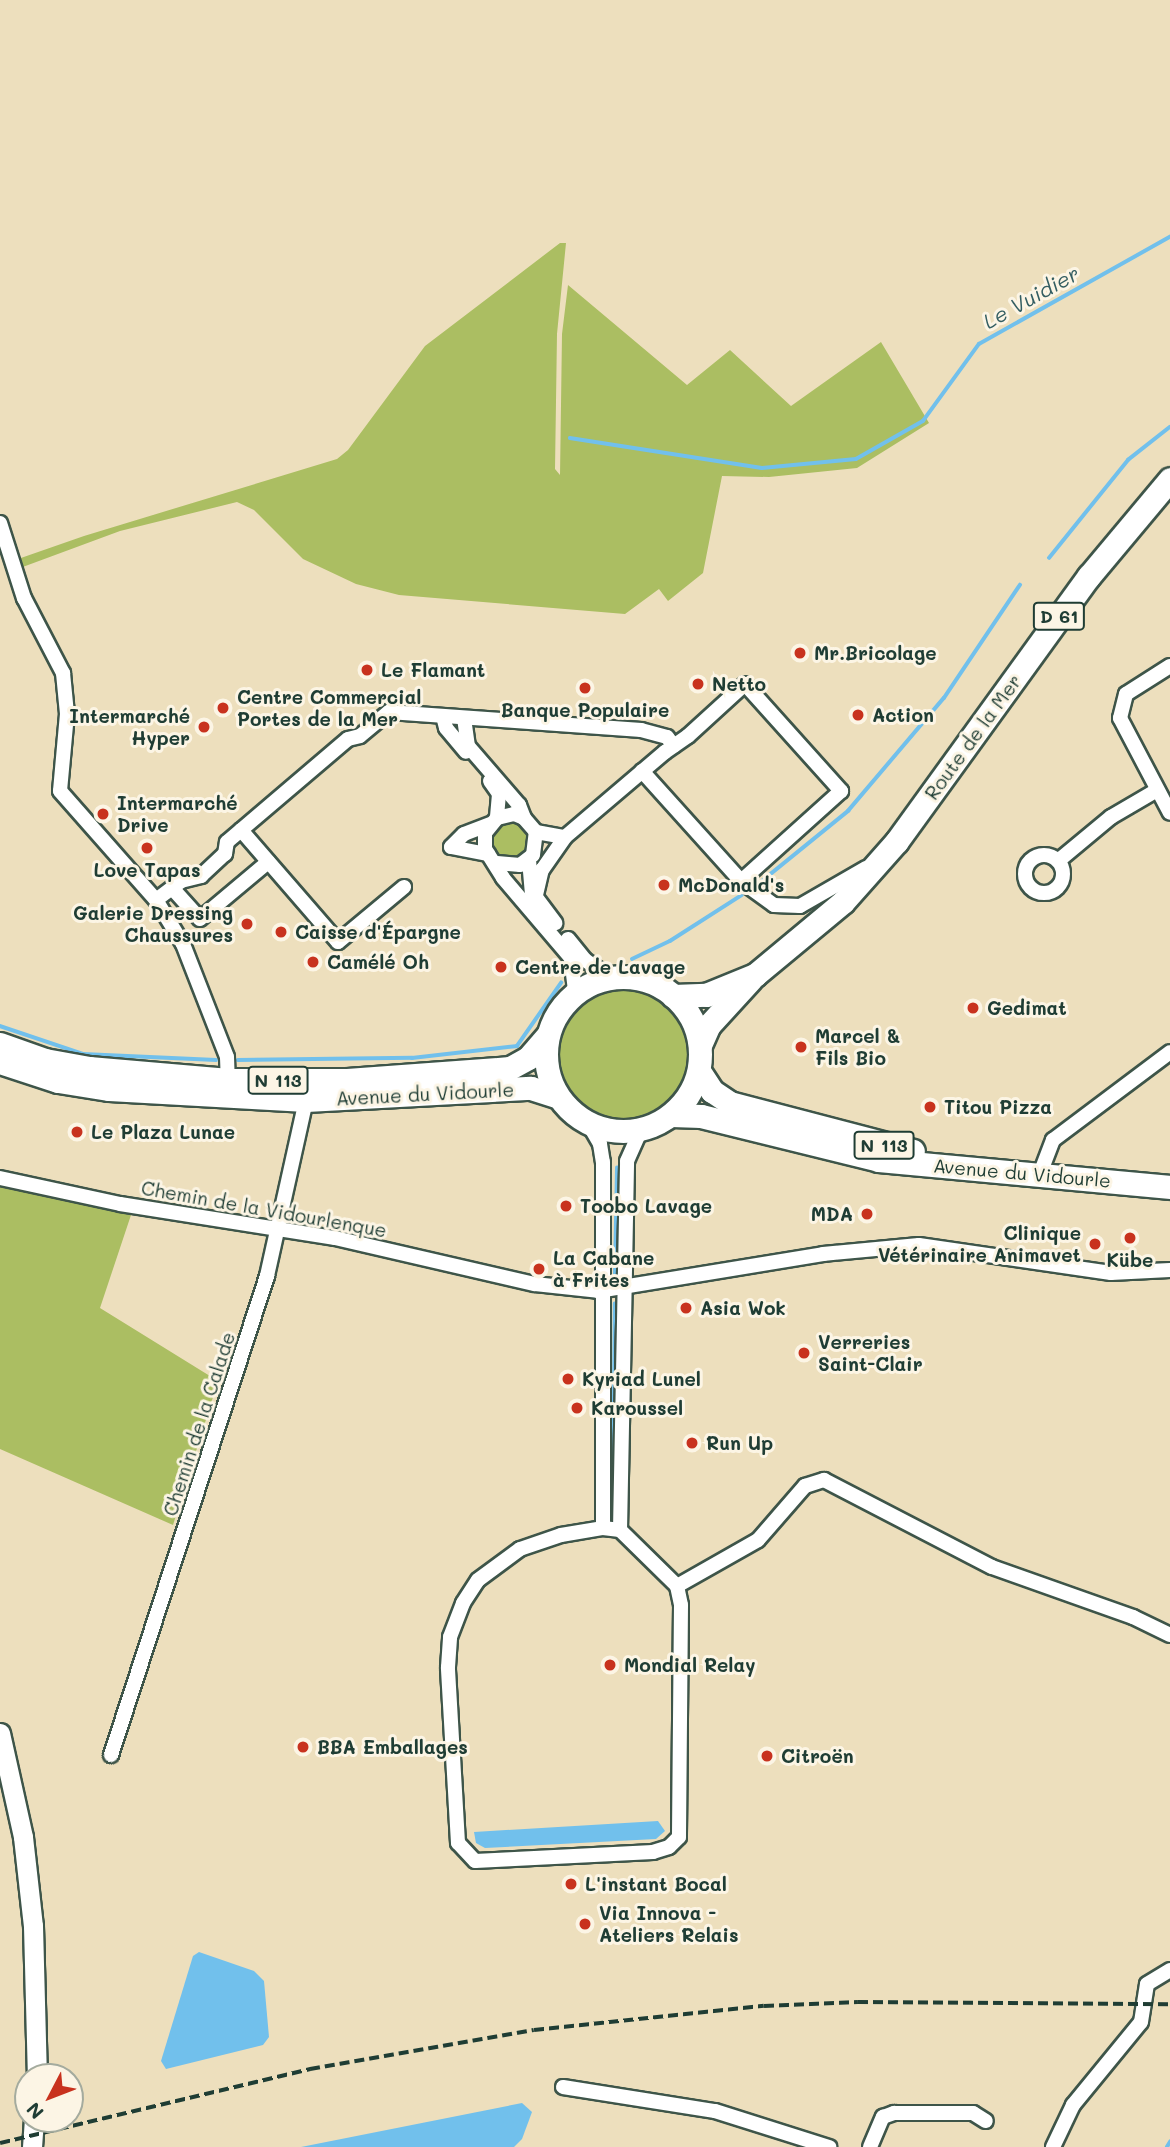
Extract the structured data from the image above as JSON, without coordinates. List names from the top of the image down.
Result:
{
  "streets": {
    "main road": [
      "D 61",
      "Route de la Mer",
      "N 113",
      "Avenue du Vidourle"
    ],
    "street": ["Chemin de la Vidourlenque", "Chemin de la Calade"]
  },
  "crossings": [
    ["Route de la Mer", "Avenue du Vidourle"],
    ["Avenue du Vidourle", "Chemin de la Calade"],
    ["Chemin de la Vidourlenque", "Chemin de la Calade"]
  ],
  "water": ["Le Vuidier"],
  "places": [
    "Mr.Bricolage",
    "Le Flamant",
    "Netto",
    "Banque Populaire",
    "Centre Commercial Portes de la Mer",
    "Action",
    "Intermarché Hyper",
    "Intermarché Drive",
    "Love Tapas",
    "McDonald's",
    "Galerie Dressing Chaussures",
    "Caisse d'Épargne",
    "Camélé Oh",
    "Centre de Lavage",
    "Gedimat",
    "Marcel & Fils Bio",
    "Titou Pizza",
    "Le Plaza Lunae",
    "Toobo Lavage",
    "MDA",
    "Kübe",
    "Clinique Vétérinaire Animavet",
    "La Cabane à Frites",
    "Asia Wok",
    "Verreries Saint-Clair",
    "Kyriad Lunel",
    "Karoussel",
    "Run Up",
    "Mondial Relay",
    "BBA Emballages",
    "Citroën",
    "L'instant Bocal",
    "Via Innova - Ateliers Relais"
  ],
  "north": "bottom left"
}
